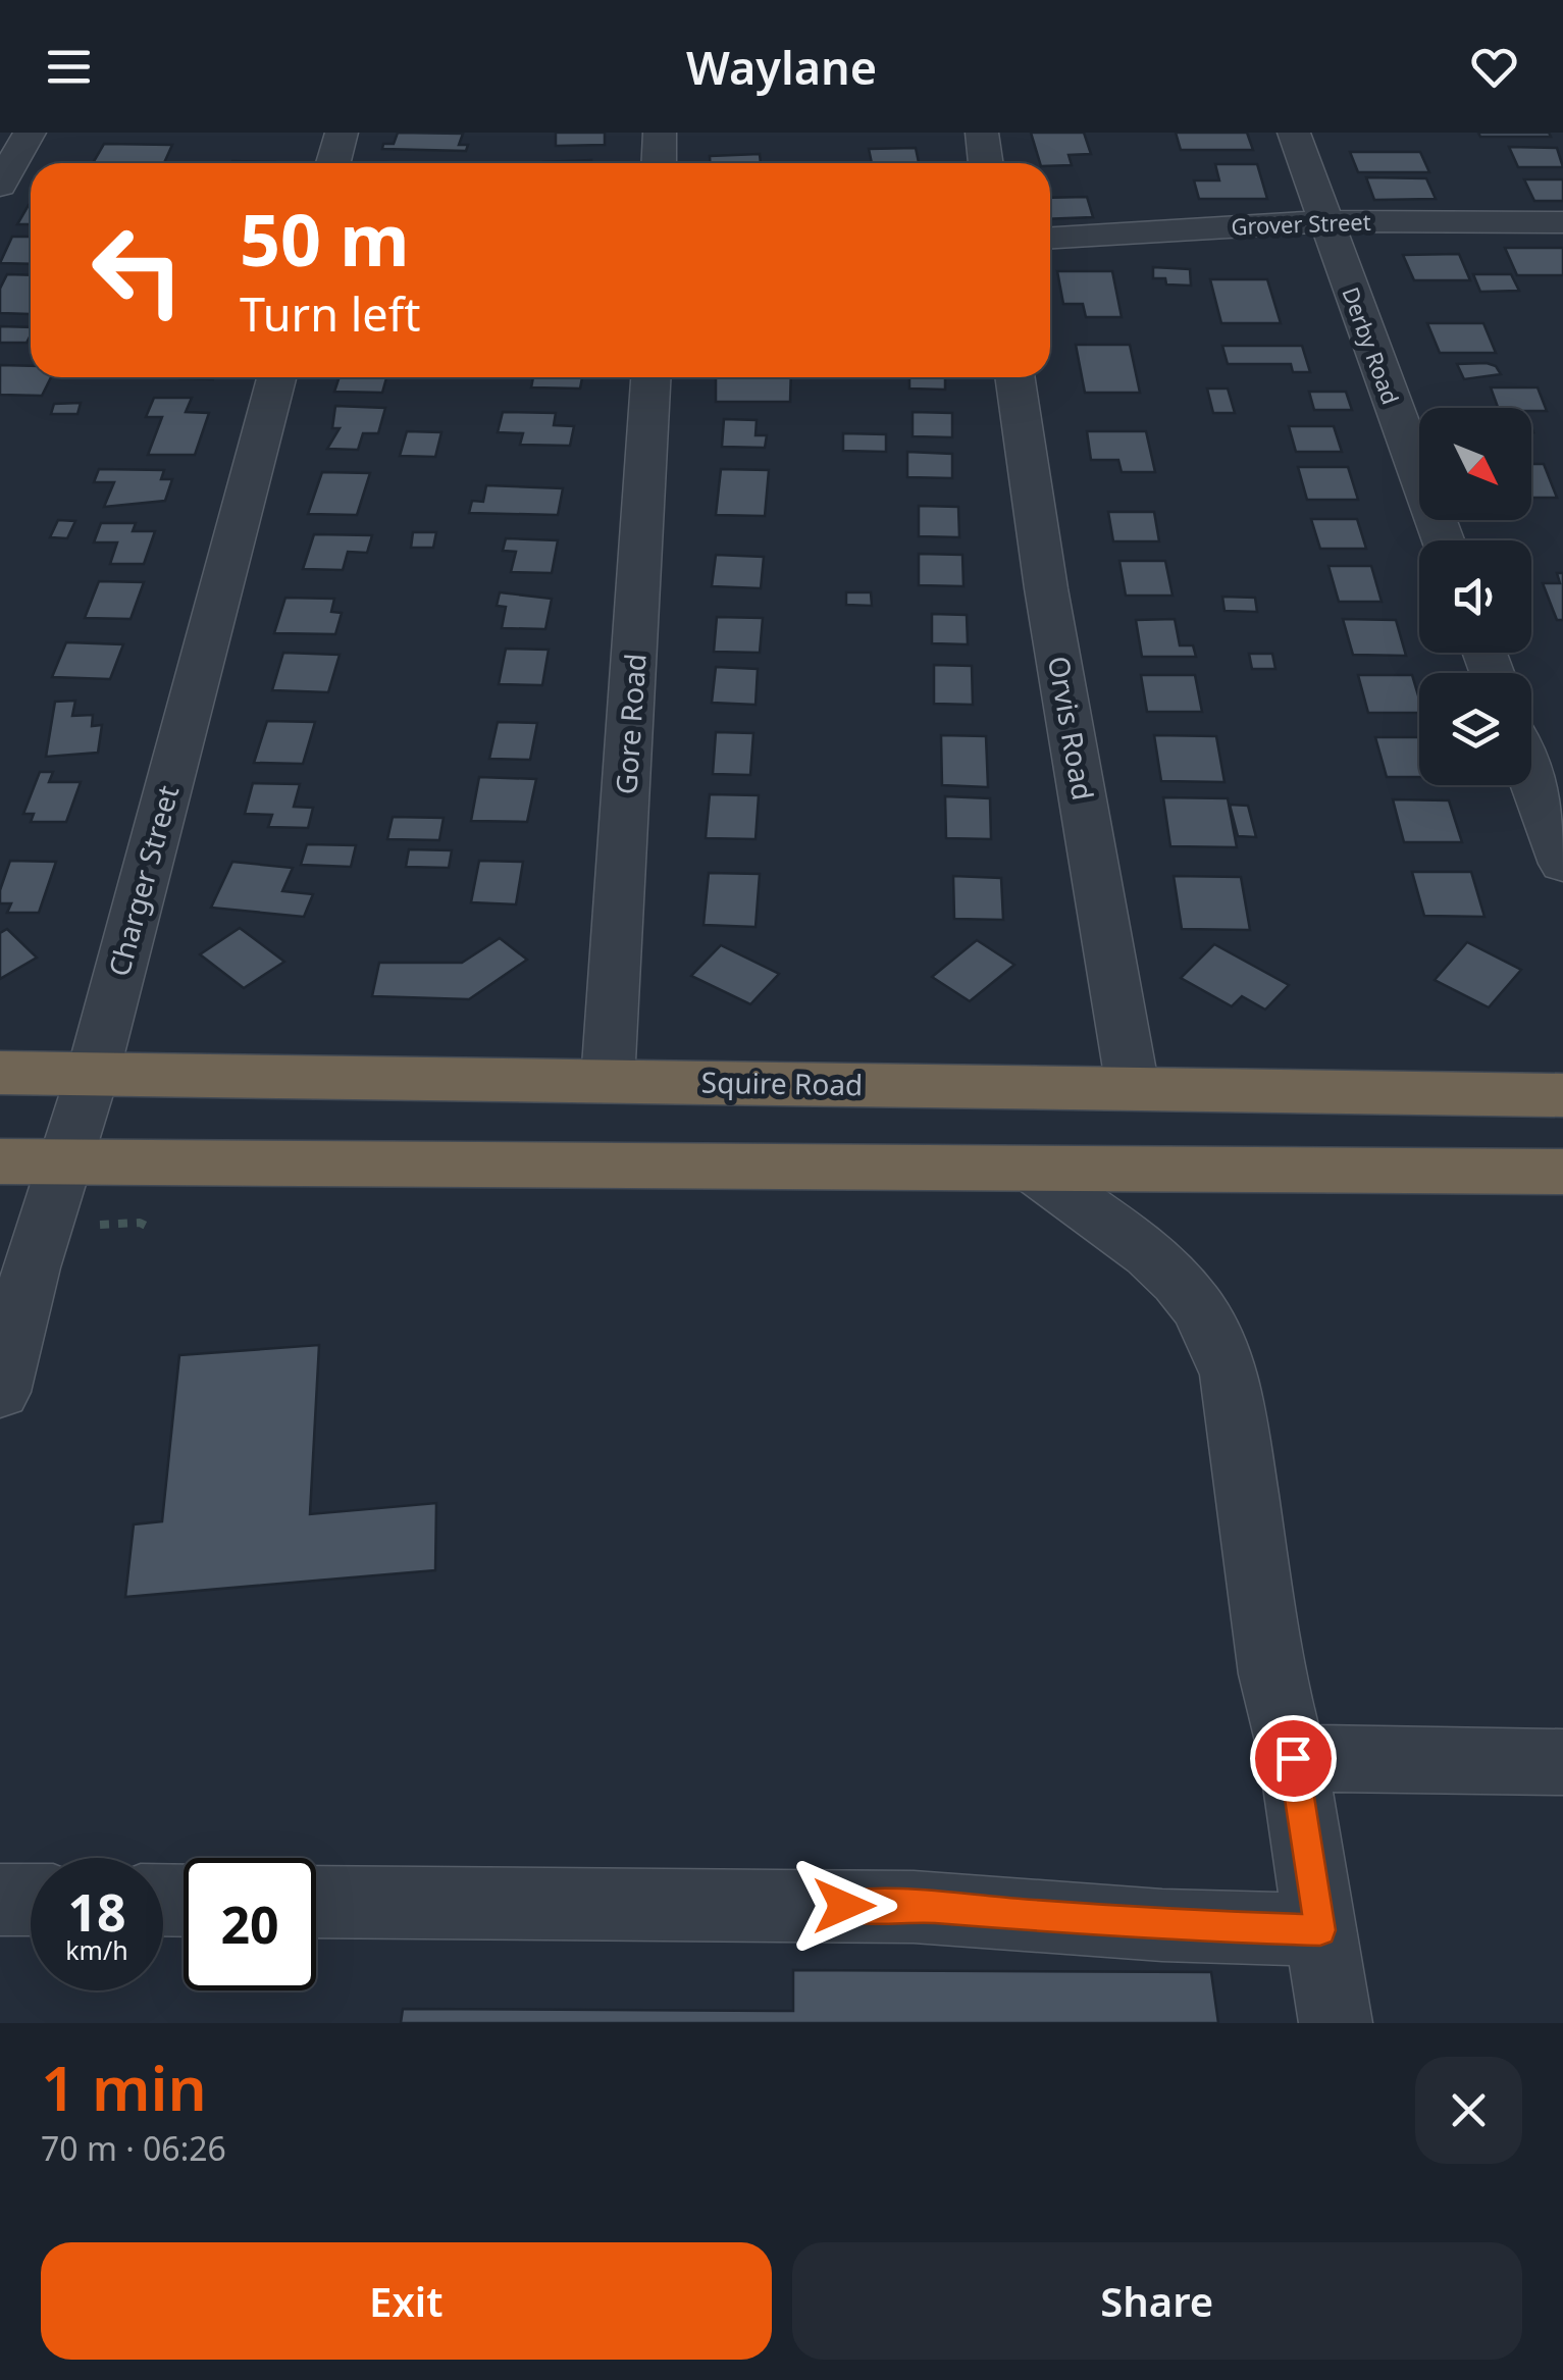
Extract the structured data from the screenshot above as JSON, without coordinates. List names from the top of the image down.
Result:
{
  "streets": {
    "highway": ["Squire Road"],
    "street": [
      "Grover Street",
      "Derby Road",
      "Gore Road",
      "Orvis Road",
      "Charger Street"
    ]
  },
  "crossings": [
    ["Grover Street", "Derby Road"],
    ["Gore Road", "Squire Road"],
    ["Orvis Road", "Squire Road"],
    ["Charger Street", "Squire Road"]
  ],
  "north": "bottom right",
  "page": {
    "header": "Waylane",
    "turn": ["50 m", "Turn left"],
    "speed": "18 km/h",
    "limit": "20",
    "heading": ["1 min", "70 m · 06:26"],
    "buttons": ["Exit", "Share"]
  }
}
